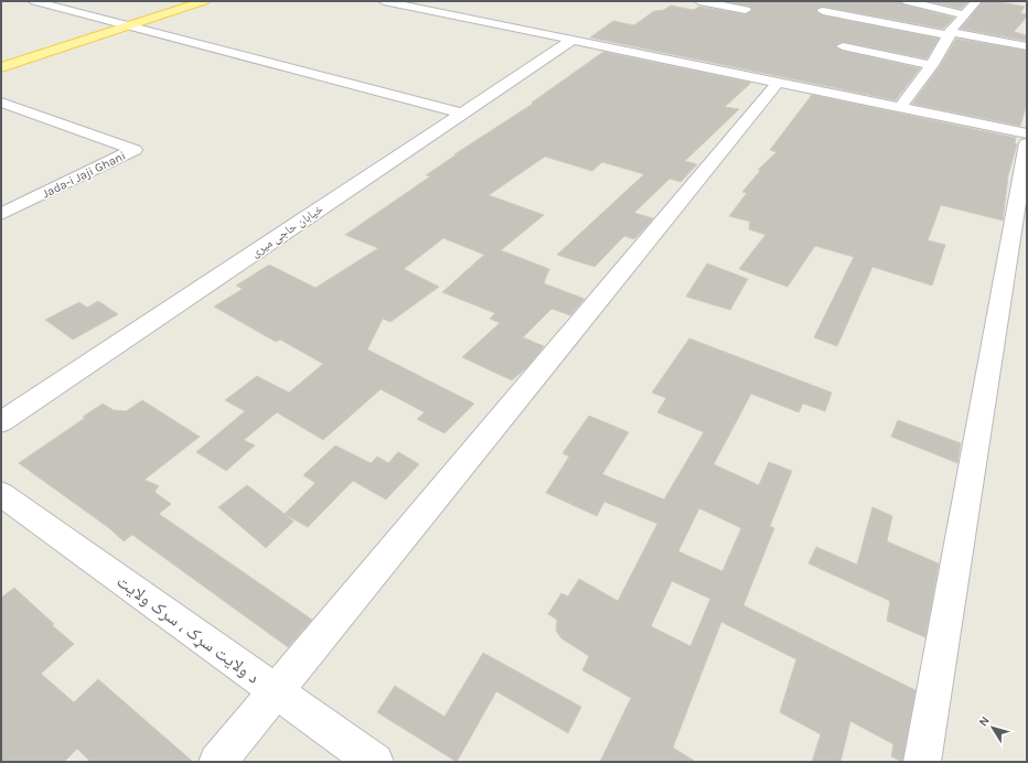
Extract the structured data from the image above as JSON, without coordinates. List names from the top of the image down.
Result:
{
  "streets": {
    "street": ["Jada-i Jaji Ghani", "خیابان حاجی میری", "د ولایت سړک ، سرک ولایت"]
  },
  "north": "top left"
}
